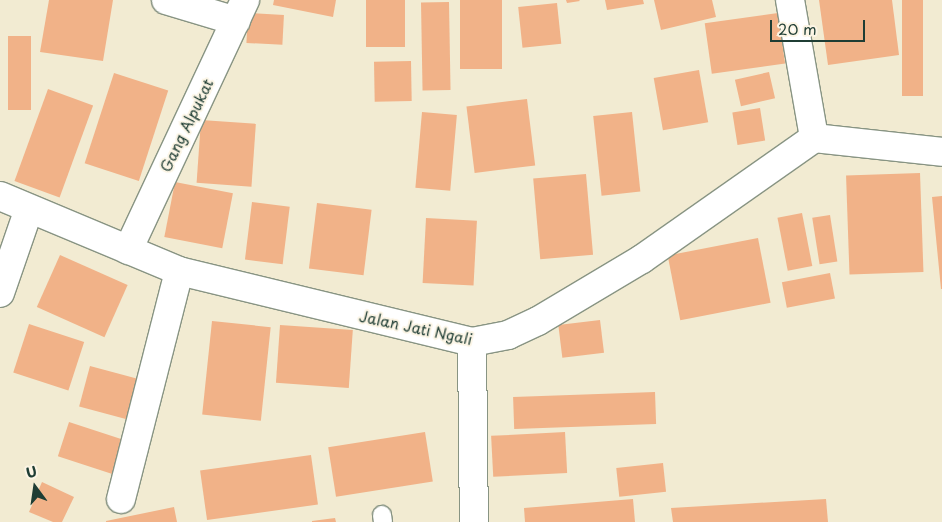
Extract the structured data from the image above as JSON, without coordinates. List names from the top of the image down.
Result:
{
  "streets": {
    "street": ["Gang Alpukat", "Jalan Jati Ngali"]
  },
  "crossings": [
    ["Gang Alpukat", "Jalan Jati Ngali"]
  ],
  "scale_bar": "20 m",
  "north": "top"
}
